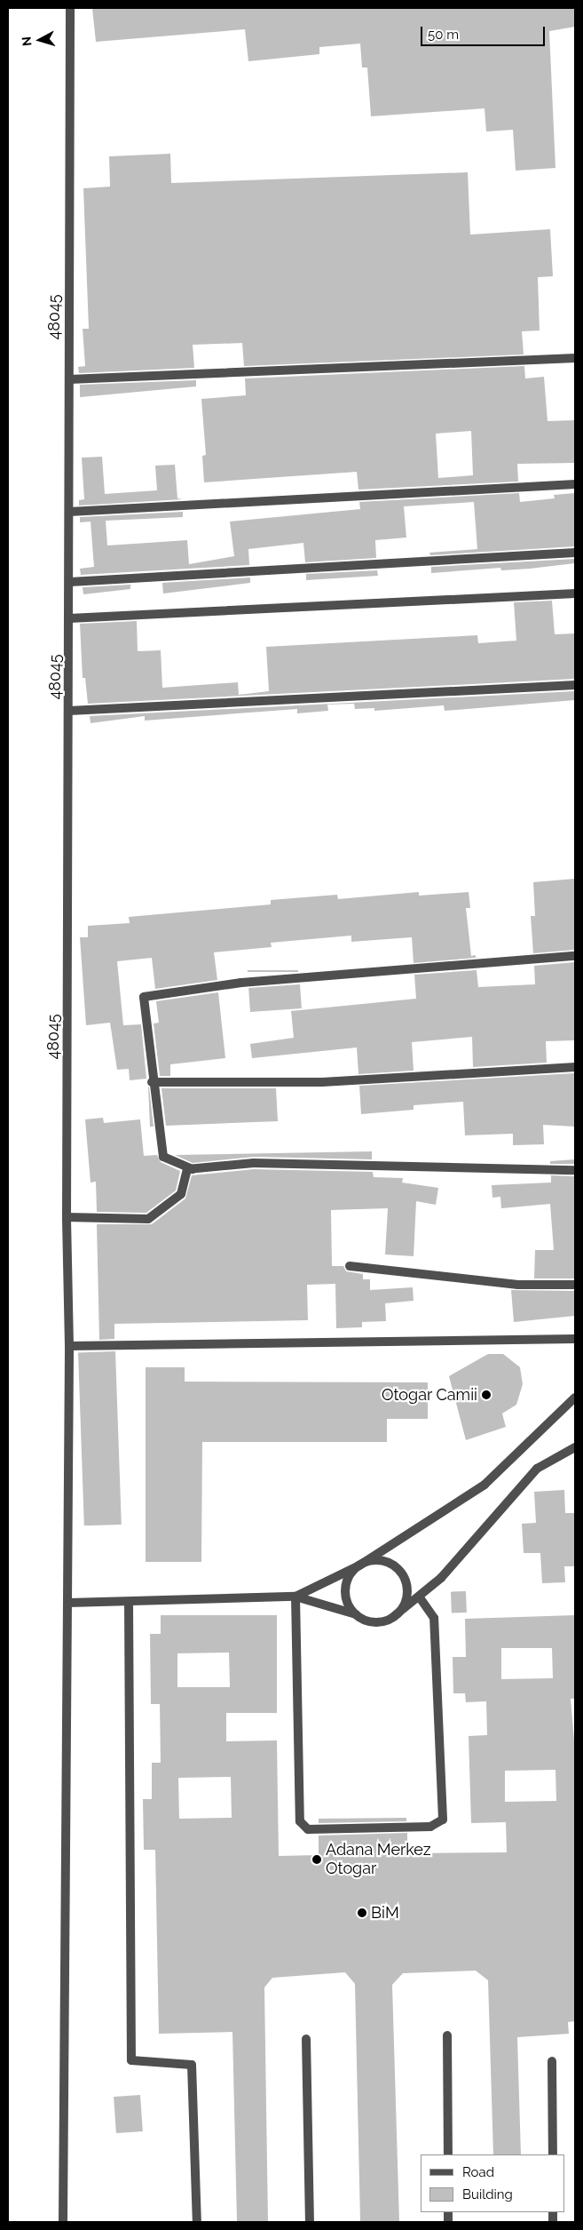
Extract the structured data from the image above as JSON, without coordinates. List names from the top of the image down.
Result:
{
  "streets": {
    "street": ["48045"]
  },
  "places": ["Otogar Camii", "Adana Merkez Otogar", "BiM"],
  "legend": ["Road", "Building"],
  "scale_bar": "50 m",
  "north": "left"
}
